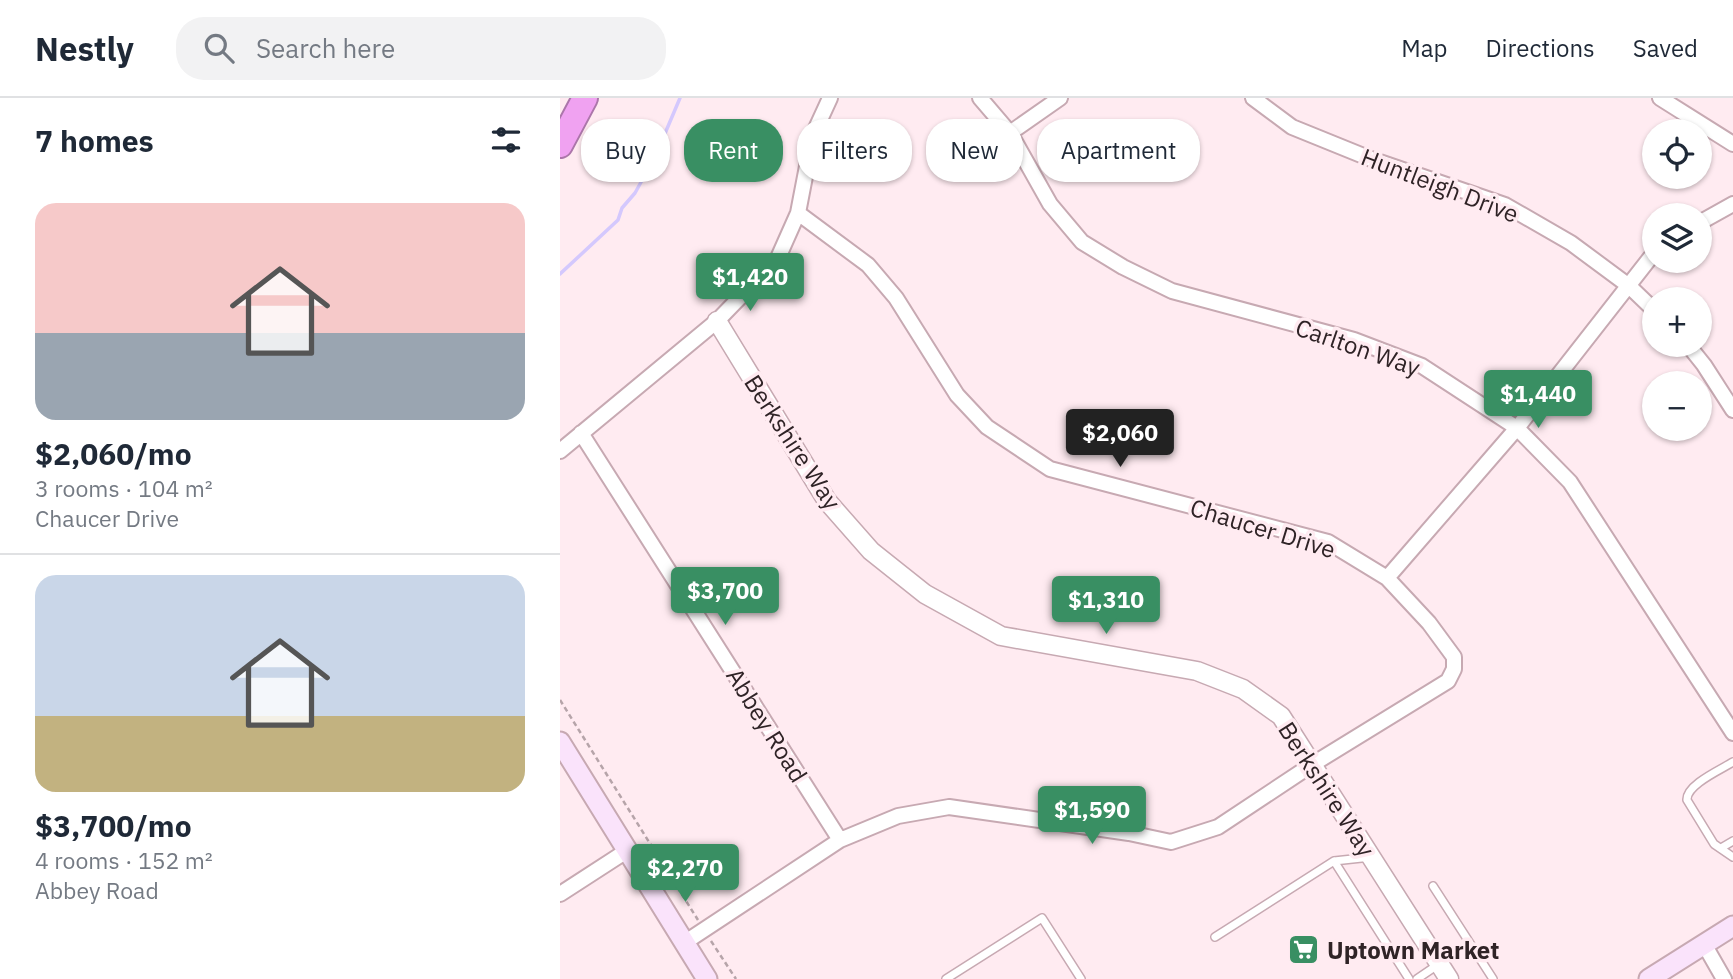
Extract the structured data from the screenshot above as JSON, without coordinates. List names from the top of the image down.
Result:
{
  "streets": {
    "street": [
      "Huntleigh Drive",
      "Carlton Way",
      "Berkshire Way",
      "Chaucer Drive",
      "Abbey Road"
    ]
  },
  "crossings": [
    ["Berkshire Way", "Chaucer Drive"]
  ],
  "places": {
    "supermarket": ["Uptown Market"]
  },
  "page": {
    "header": "Nestly",
    "search": "Search here",
    "nav": ["Map", "Directions", "Saved"],
    "heading": "7 homes",
    "map_buttons": ["+", "−"],
    "chip": [
      "Buy",
      "Rent",
      "Filters",
      "New",
      "Apartment"
    ],
    "list": [
      {
        "name": "$2,060/mo",
        "note": "3 rooms · 104 m² · Chaucer Drive"
      },
      {
        "name": "$3,700/mo",
        "note": "4 rooms · 152 m² · Abbey Road"
      }
    ],
    "price": [
      "$1,420",
      "$1,440",
      "$2,060",
      "$3,700",
      "$1,310",
      "$1,590",
      "$2,270"
    ]
  }
}
